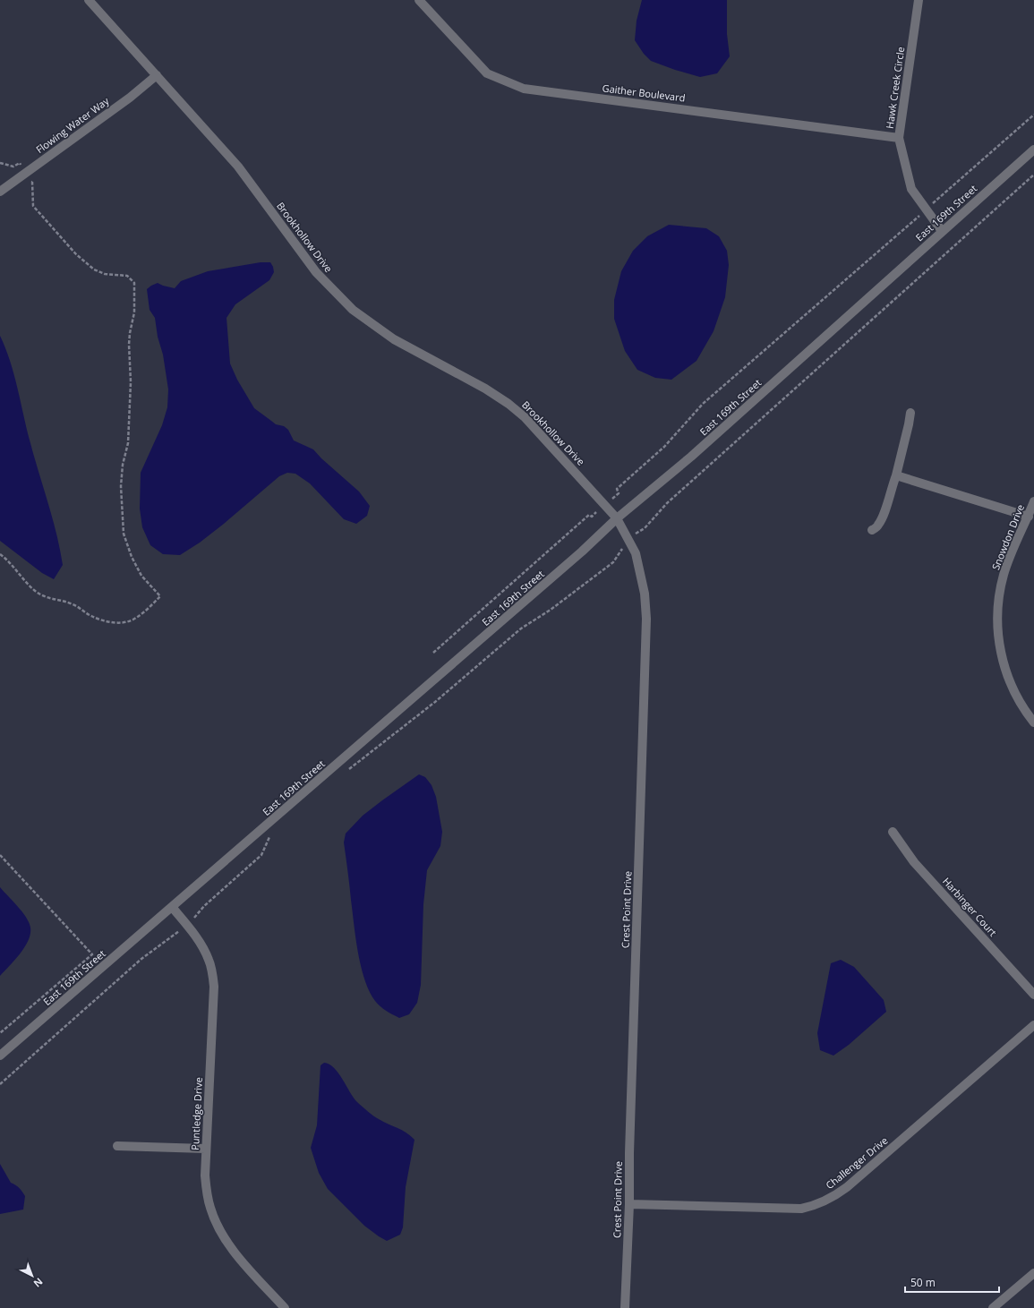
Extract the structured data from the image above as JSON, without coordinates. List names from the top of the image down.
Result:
{
  "streets": {
    "street": [
      "Hawk Creek Circle",
      "Gaither Boulevard",
      "Flowing Water Way",
      "East 169th Street",
      "Brookhollow Drive",
      "Snowdon Drive",
      "Harbinger Court",
      "Crest Point Drive",
      "Puntledge Drive",
      "Challenger Drive"
    ]
  },
  "crossings": [
    ["Hawk Creek Circle", "Gaither Boulevard"],
    ["Hawk Creek Circle", "East 169th Street"],
    ["Flowing Water Way", "Brookhollow Drive"],
    ["East 169th Street", "Brookhollow Drive"],
    ["East 169th Street", "Crest Point Drive"],
    ["East 169th Street", "Puntledge Drive"],
    ["Brookhollow Drive", "Crest Point Drive"],
    ["Crest Point Drive", "Challenger Drive"]
  ],
  "scale_bar": "50 m",
  "north": "bottom right"
}
